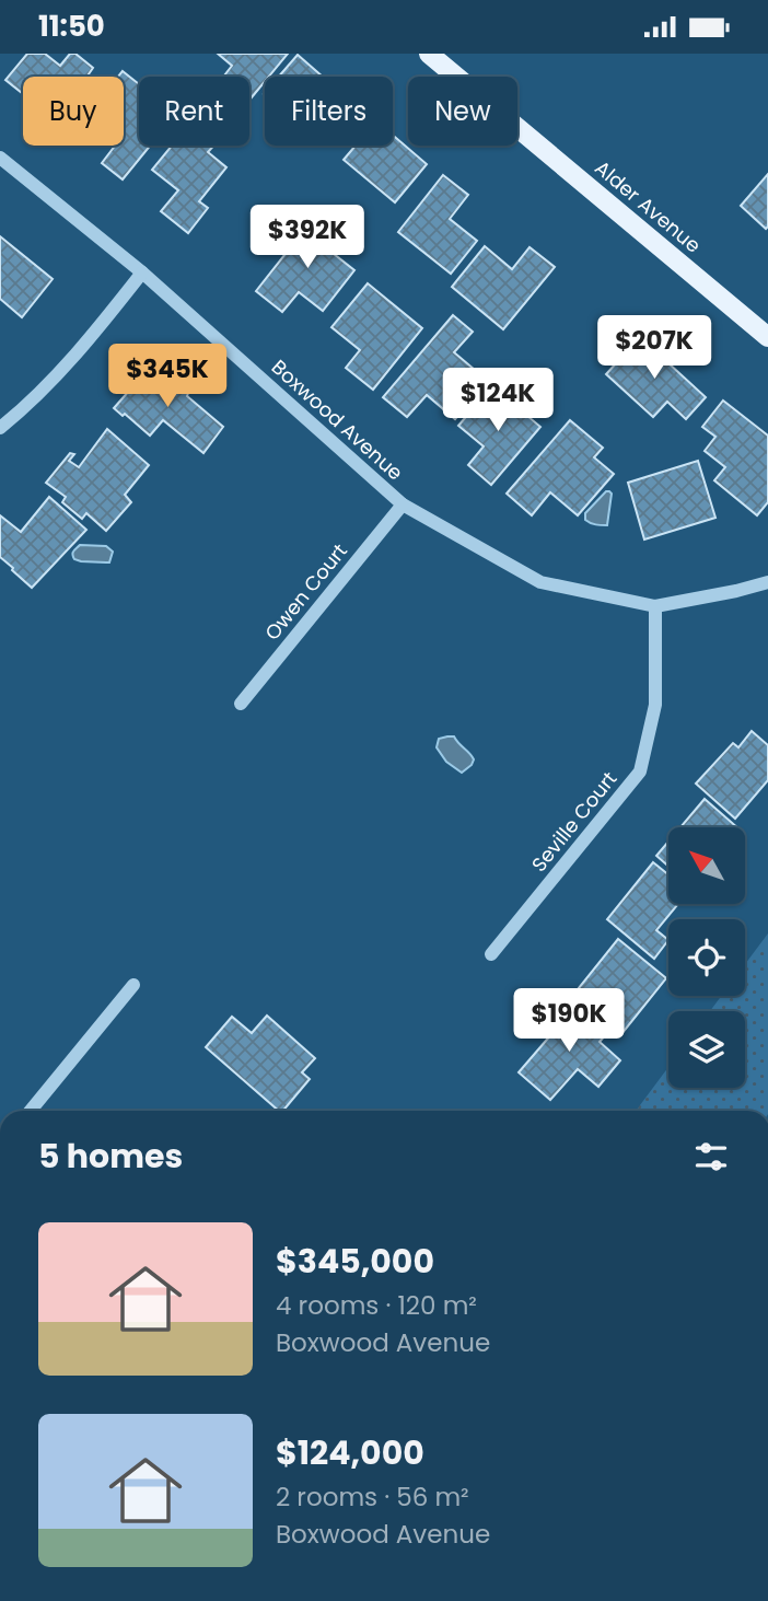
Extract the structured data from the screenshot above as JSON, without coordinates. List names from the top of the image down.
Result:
{
  "streets": {
    "main road": ["Alder Avenue"],
    "street": ["Boxwood Avenue", "Owen Court", "Seville Court"]
  },
  "crossings": [
    ["Boxwood Avenue", "Owen Court"],
    ["Boxwood Avenue", "Seville Court"]
  ],
  "north": "top left",
  "page": {
    "status": "11:50",
    "chip": [
      "Buy",
      "Rent",
      "Filters",
      "New"
    ],
    "price": [
      "$392K",
      "$207K",
      "$345K",
      "$124K",
      "$190K"
    ],
    "heading": "5 homes",
    "list": [
      {
        "name": "$345,000",
        "note": "4 rooms · 120 m² · Boxwood Avenue"
      },
      {
        "name": "$124,000",
        "note": "2 rooms · 56 m² · Boxwood Avenue"
      }
    ]
  }
}
